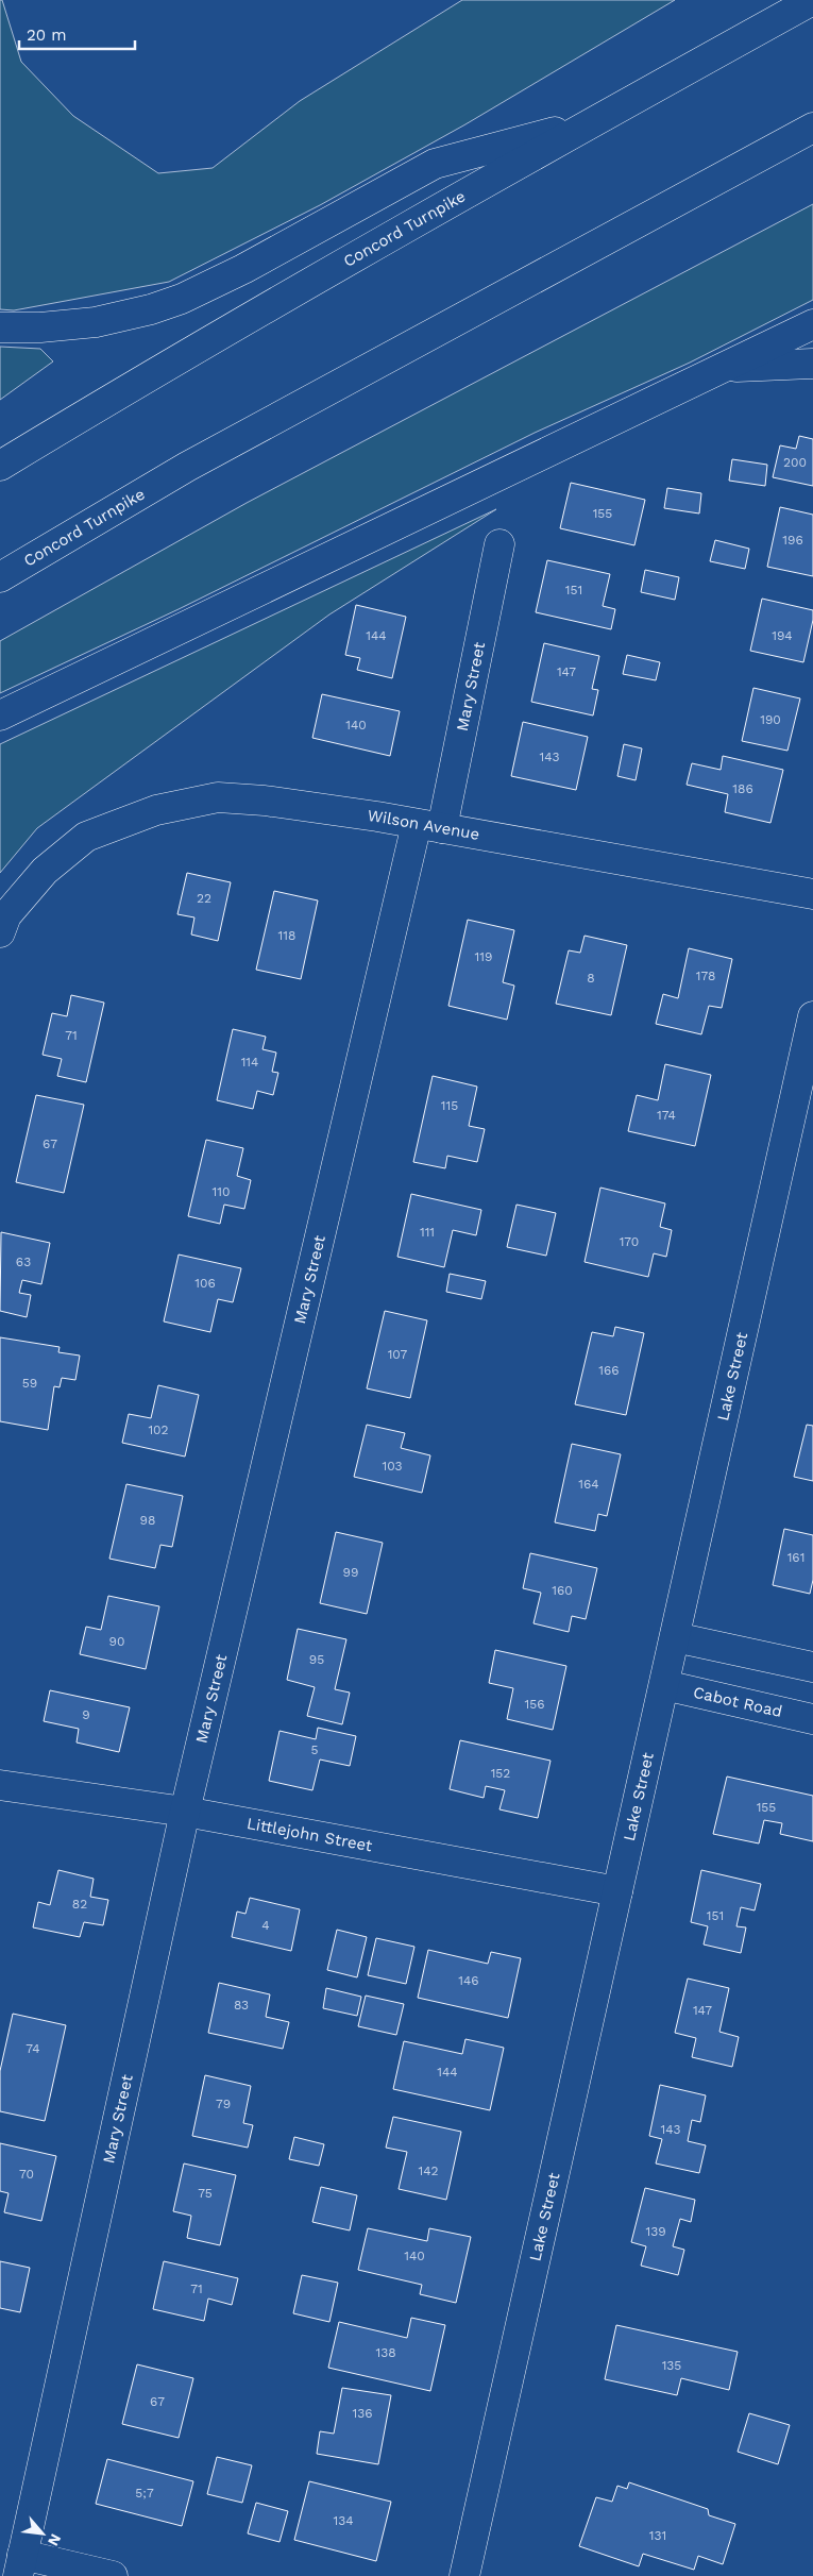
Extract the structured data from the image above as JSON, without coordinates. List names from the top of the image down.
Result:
{
  "streets": {
    "main road": [
      "Concord Turnpike",
      "Mary Street",
      "Wilson Avenue",
      "Lake Street",
      "Cabot Road",
      "Littlejohn Street"
    ]
  },
  "crossings": [
    ["Mary Street", "Wilson Avenue"],
    ["Mary Street", "Littlejohn Street"],
    ["Lake Street", "Cabot Road"],
    ["Lake Street", "Littlejohn Street"]
  ],
  "house_numbers": [
    "200",
    "155",
    "196",
    "151",
    "144",
    "194",
    "147",
    "190",
    "140",
    "143",
    "186",
    "22",
    "118",
    "119",
    "178",
    "8",
    "71",
    "114",
    "115",
    "174",
    "67",
    "110",
    "111",
    "170",
    "63",
    "106",
    "107",
    "166",
    "59",
    "102",
    "103",
    "164",
    "98",
    "161",
    "99",
    "160",
    "90",
    "95",
    "156",
    "9",
    "5",
    "152",
    "155",
    "82",
    "151",
    "4",
    "146",
    "83",
    "147",
    "74",
    "144",
    "79",
    "143",
    "142",
    "70",
    "75",
    "139",
    "140",
    "71",
    "138",
    "135",
    "67",
    "136",
    "5;7",
    "134",
    "131"
  ],
  "scale_bar": "20 m",
  "north": "bottom right"
}
